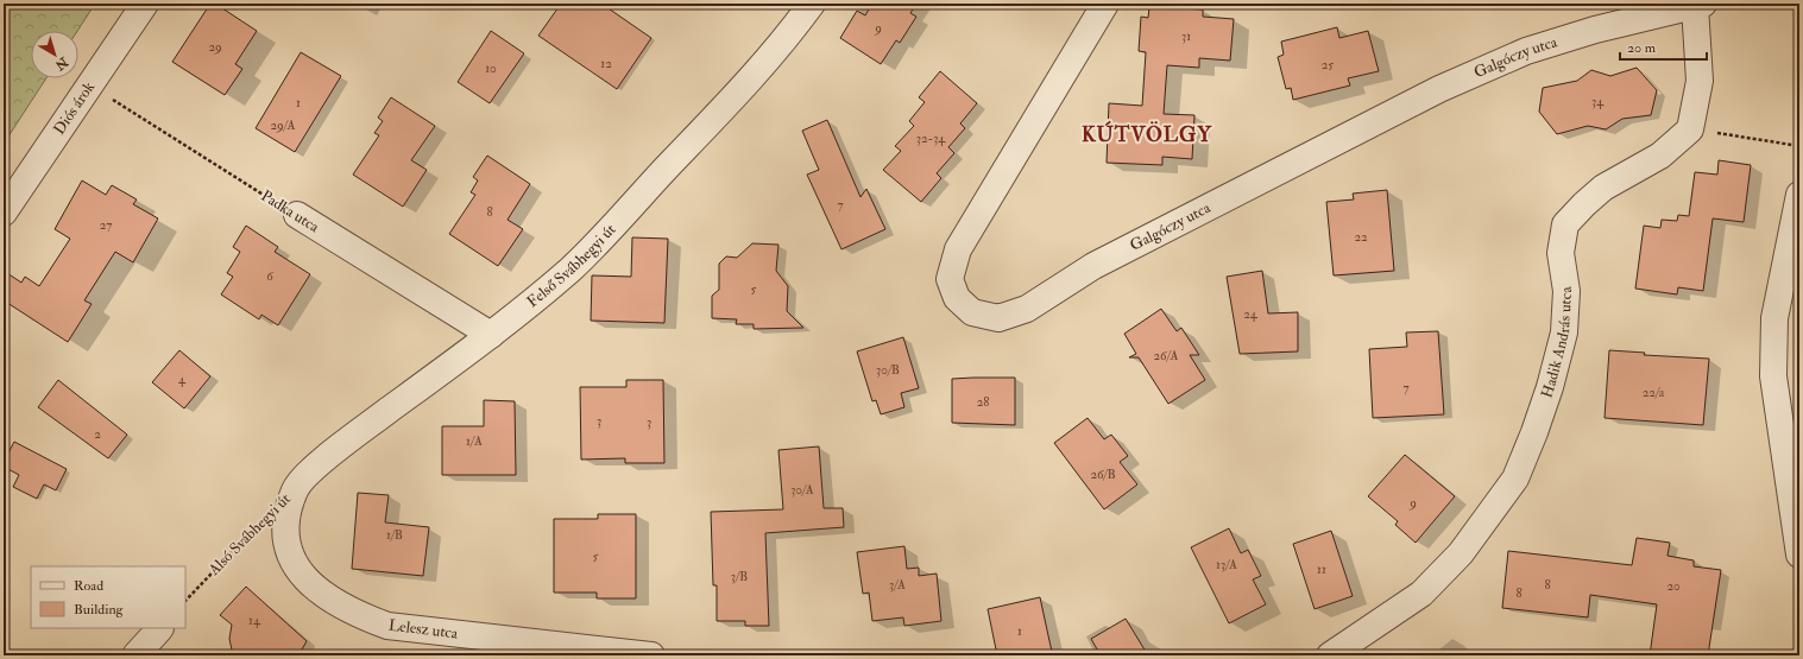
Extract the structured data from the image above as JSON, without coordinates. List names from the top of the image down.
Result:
{
  "streets": {
    "street": [
      "Galgóczy utca",
      "Diós árok",
      "Padka utca",
      "Felső Svábhegyi út",
      "Hadik András utca",
      "Lelesz utca"
    ],
    "path": ["Alsó Svábhegyi út"]
  },
  "crossings": [
    ["Diós árok", "Padka utca"],
    ["Padka utca", "Felső Svábhegyi út"],
    ["Felső Svábhegyi út", "Lelesz utca"]
  ],
  "districts": ["KÚTVÖLGY"],
  "house_numbers": [
    "9",
    "31",
    "29",
    "12",
    "25",
    "10",
    "34",
    "1",
    "29/A",
    "32-34",
    "7",
    "8",
    "27",
    "22",
    "6",
    "5",
    "24",
    "26/A",
    "30/B",
    "4",
    "7",
    "22/a",
    "28",
    "3",
    "3",
    "2",
    "1/A",
    "26/B",
    "30/A",
    "9",
    "1/B",
    "5",
    "13/A",
    "11",
    "3/B",
    "3/A",
    "8",
    "20",
    "8",
    "14",
    "1"
  ],
  "legend": ["Road", "Building"],
  "scale_bar": "20 m",
  "north": "bottom right"
}
